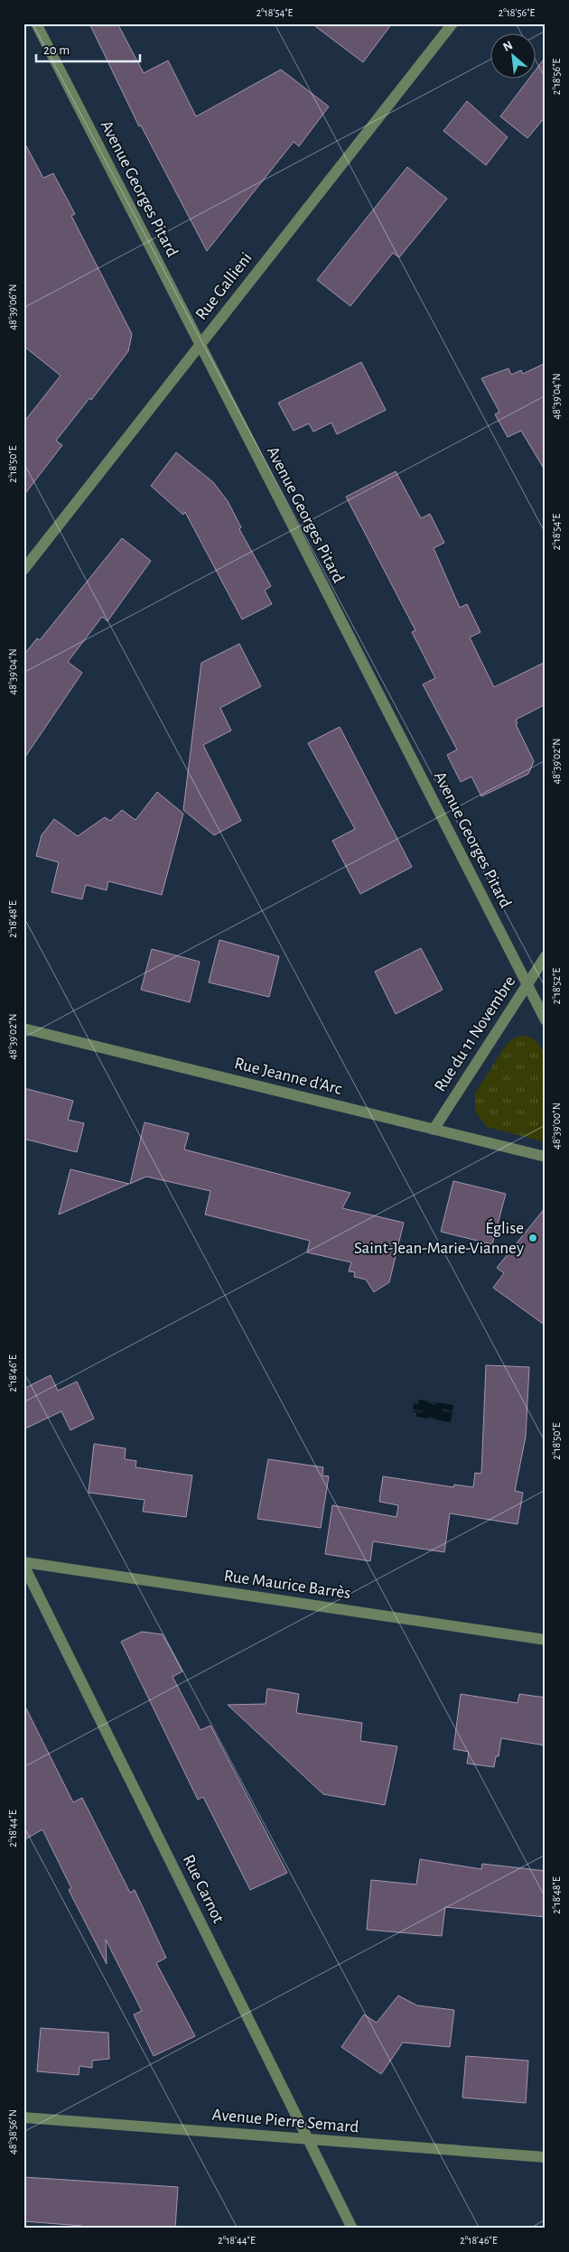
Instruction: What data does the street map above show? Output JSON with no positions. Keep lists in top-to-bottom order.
{
  "streets": {
    "street": [
      "Avenue Georges Pitard",
      "Rue Gallieni",
      "Rue du 11 Novembre",
      "Rue Jeanne d'Arc",
      "Rue Maurice Barrès",
      "Rue Carnot",
      "Avenue Pierre Semard"
    ]
  },
  "crossings": [
    ["Avenue Georges Pitard", "Rue Gallieni"],
    ["Avenue Georges Pitard", "Rue du 11 Novembre"],
    ["Rue du 11 Novembre", "Rue Jeanne d'Arc"],
    ["Rue Maurice Barrès", "Rue Carnot"],
    ["Rue Carnot", "Avenue Pierre Semard"]
  ],
  "places": ["Église Saint-Jean-Marie-Vianney"],
  "scale_bar": "20 m",
  "north": "top left",
  "coordinates": [
    "2°18'54\"E",
    "2°18'56\"E",
    "48°39'06\"N",
    "48°39'04\"N",
    "2°18'50\"E",
    "48°39'02\"N",
    "2°18'48\"E",
    "2°18'52\"E",
    "48°39'00\"N",
    "2°18'46\"E",
    "2°18'44\"E",
    "48°38'56\"N"
  ]
}
